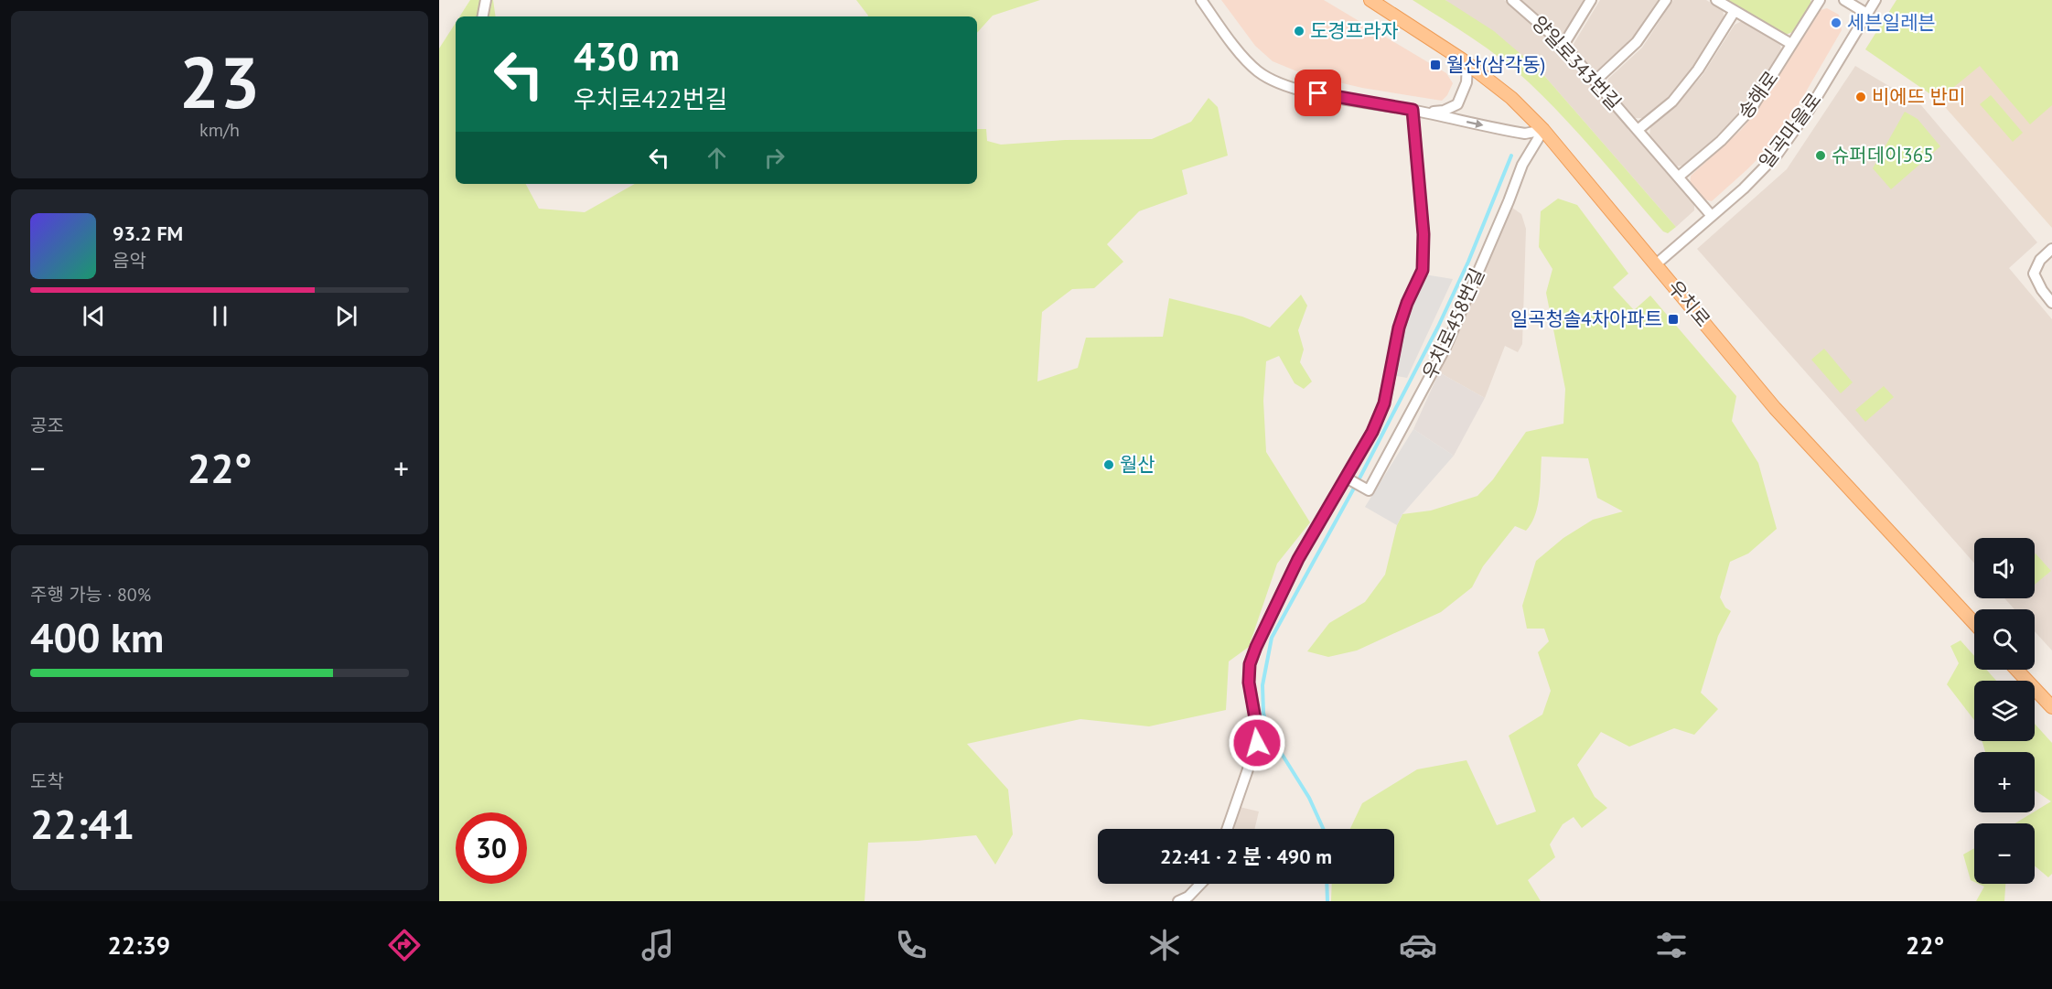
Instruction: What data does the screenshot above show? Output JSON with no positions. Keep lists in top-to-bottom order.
{
  "streets": {
    "main road": ["우치로"],
    "street": [
      "양일로343번길",
      "송해로",
      "일곡마을로",
      "우치로458번길"
    ]
  },
  "crossings": [
    ["양일로343번길", "송해로"],
    ["양일로343번길", "일곡마을로"],
    ["일곡마을로", "우치로"],
    ["우치로", "우치로458번길"]
  ],
  "places": {
    "other": [
      "세븐일레븐",
      "도경프라자",
      "비에뜨 반미",
      "슈퍼데이365",
      "월산"
    ],
    "transit": ["월산(삼각동)", "일곡청솔4차아파트"]
  },
  "page": {
    "tile": [
      ["23", "km/h"],
      "공조",
      ["주행 가능 · 80%", "400 km"],
      ["도착", "22:41"]
    ],
    "turn": ["430 m", "우치로422번길"],
    "song": ["93.2 FM", "음악"],
    "heat": ["−", "22°", "+"],
    "map_buttons": ["+", "−"],
    "limit": "30",
    "trip": "22:41 · 2 분 · 490 m",
    "tabs": ["22:39", "22°"]
  }
}
